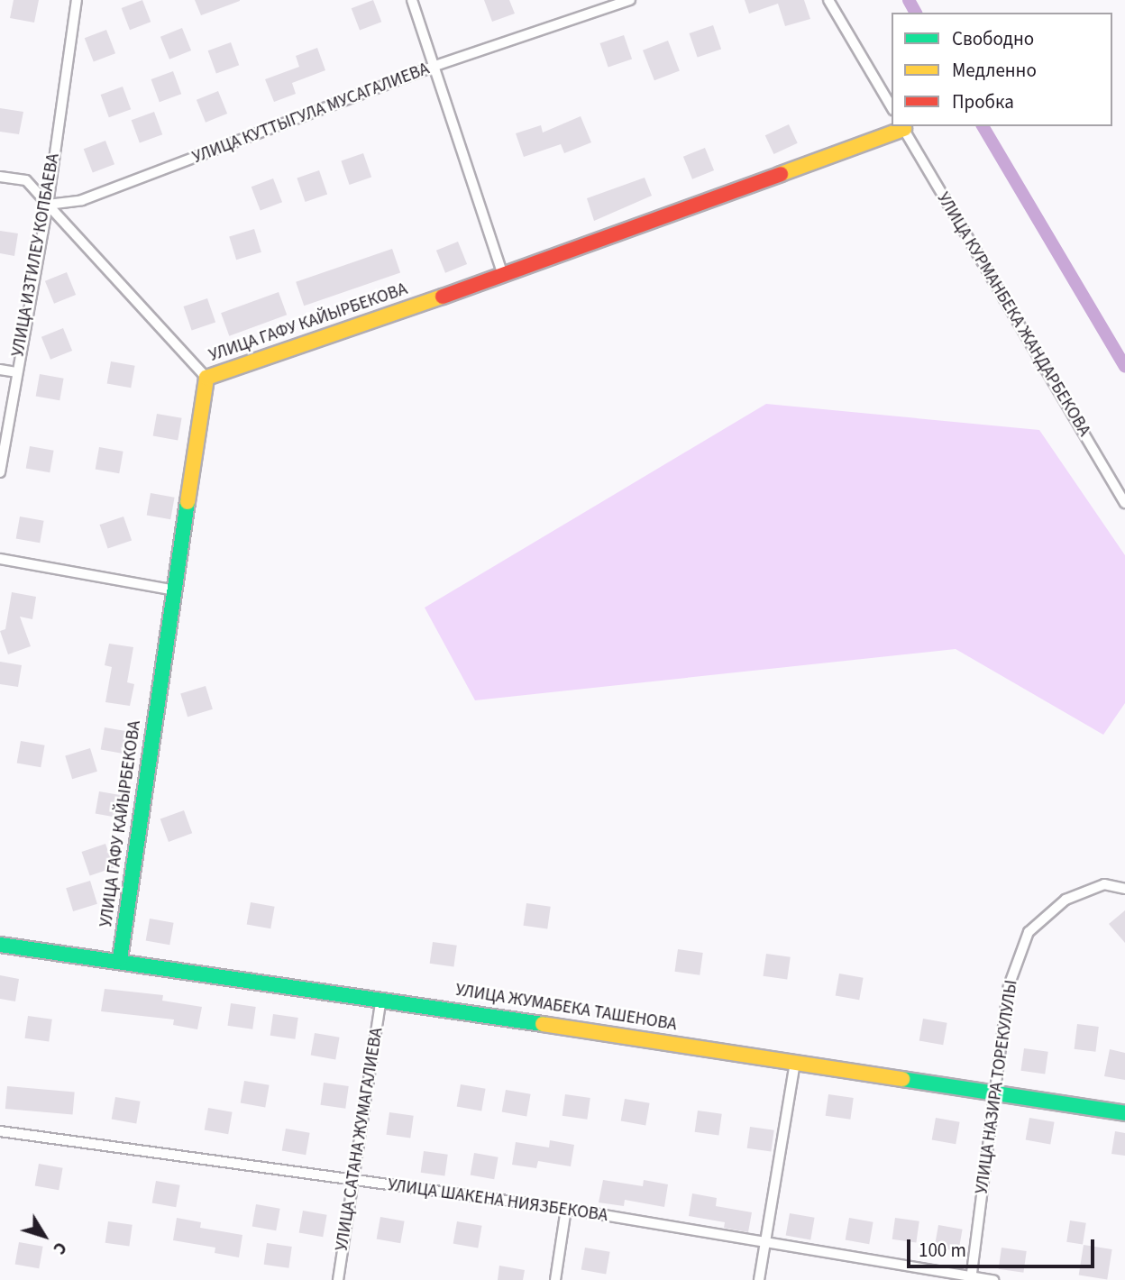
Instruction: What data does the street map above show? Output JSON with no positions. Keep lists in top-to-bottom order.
{
  "streets": {
    "street": [
      "УЛИЦА КУТТЫГУЛА МУСАГАЛИЕВА",
      "УЛИЦА ИЗТИЛЕУ КОПБАЕВА",
      "УЛИЦА КУРМАНБЕКА ЖАНДАРБЕКОВА",
      "УЛИЦА ГАФУ КАЙЫРБЕКОВА",
      "УЛИЦА ЖУМАБЕКА ТАШЕНОВА",
      "УЛИЦА НАЗИРА ТОРЕКУЛУЛЫ",
      "УЛИЦА САТАНА ЖУМАГАЛИЕВА",
      "УЛИЦА ШАКЕНА НИЯЗБЕКОВА"
    ]
  },
  "crossings": [
    ["УЛИЦА КУТТЫГУЛА МУСАГАЛИЕВА", "УЛИЦА ИЗТИЛЕУ КОПБАЕВА"],
    ["УЛИЦА КУРМАНБЕКА ЖАНДАРБЕКОВА", "УЛИЦА ГАФУ КАЙЫРБЕКОВА"],
    ["УЛИЦА ГАФУ КАЙЫРБЕКОВА", "УЛИЦА ЖУМАБЕКА ТАШЕНОВА"],
    ["УЛИЦА ЖУМАБЕКА ТАШЕНОВА", "УЛИЦА НАЗИРА ТОРЕКУЛУЛЫ"],
    ["УЛИЦА ЖУМАБЕКА ТАШЕНОВА", "УЛИЦА САТАНА ЖУМАГАЛИЕВА"],
    ["УЛИЦА НАЗИРА ТОРЕКУЛУЛЫ", "УЛИЦА ШАКЕНА НИЯЗБЕКОВА"],
    ["УЛИЦА САТАНА ЖУМАГАЛИЕВА", "УЛИЦА ШАКЕНА НИЯЗБЕКОВА"]
  ],
  "legend": ["Свободно", "Медленно", "Пробка"],
  "scale_bar": "100 m",
  "north": "bottom right"
}
